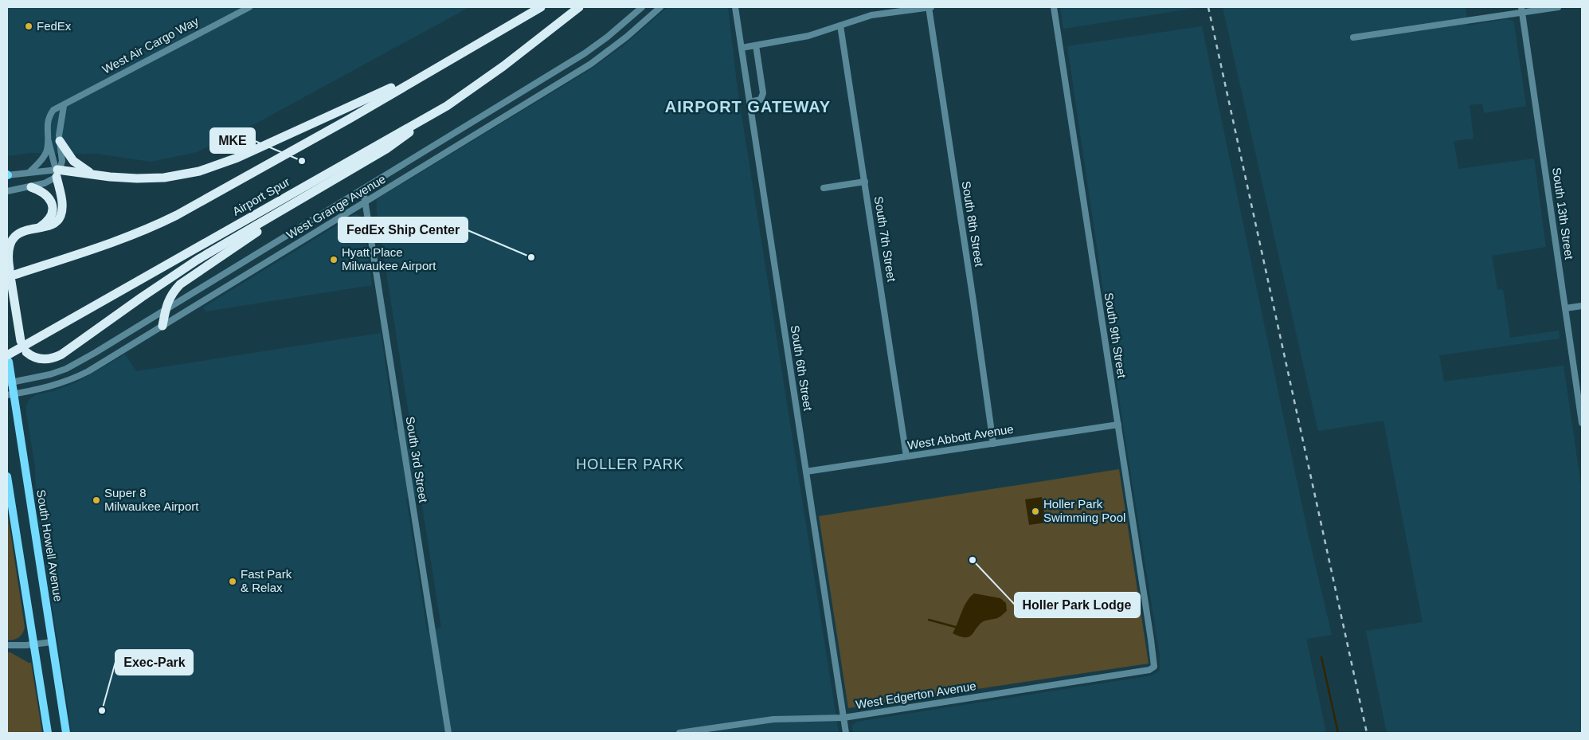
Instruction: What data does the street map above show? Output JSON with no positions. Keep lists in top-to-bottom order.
{
  "streets": {
    "highway": ["Airport Spur"],
    "main road": ["South Howell Avenue"],
    "street": [
      "West Air Cargo Way",
      "West Grange Avenue",
      "South 13th Street",
      "South 8th Street",
      "South 7th Street",
      "South 9th Street",
      "South 6th Street",
      "West Abbott Avenue",
      "South 3rd Street",
      "West Edgerton Avenue"
    ]
  },
  "crossings": [
    ["Airport Spur", "South Howell Avenue"],
    ["West Grange Avenue", "South 3rd Street"],
    ["West Grange Avenue", "South Howell Avenue"],
    ["South 8th Street", "West Abbott Avenue"],
    ["South 7th Street", "West Abbott Avenue"],
    ["South 9th Street", "West Abbott Avenue"],
    ["South 9th Street", "West Edgerton Avenue"],
    ["South 6th Street", "West Abbott Avenue"],
    ["South 6th Street", "West Edgerton Avenue"]
  ],
  "districts": ["AIRPORT GATEWAY", "HOLLER PARK"],
  "places": [
    "FedEx",
    "MKE",
    "FedEx Ship Center",
    "Hyatt Place Milwaukee Airport",
    "Super 8 Milwaukee Airport",
    "Holler Park Swimming Pool",
    "Holler Park Lodge",
    "Fast Park & Relax",
    "Exec-Park"
  ]
}
